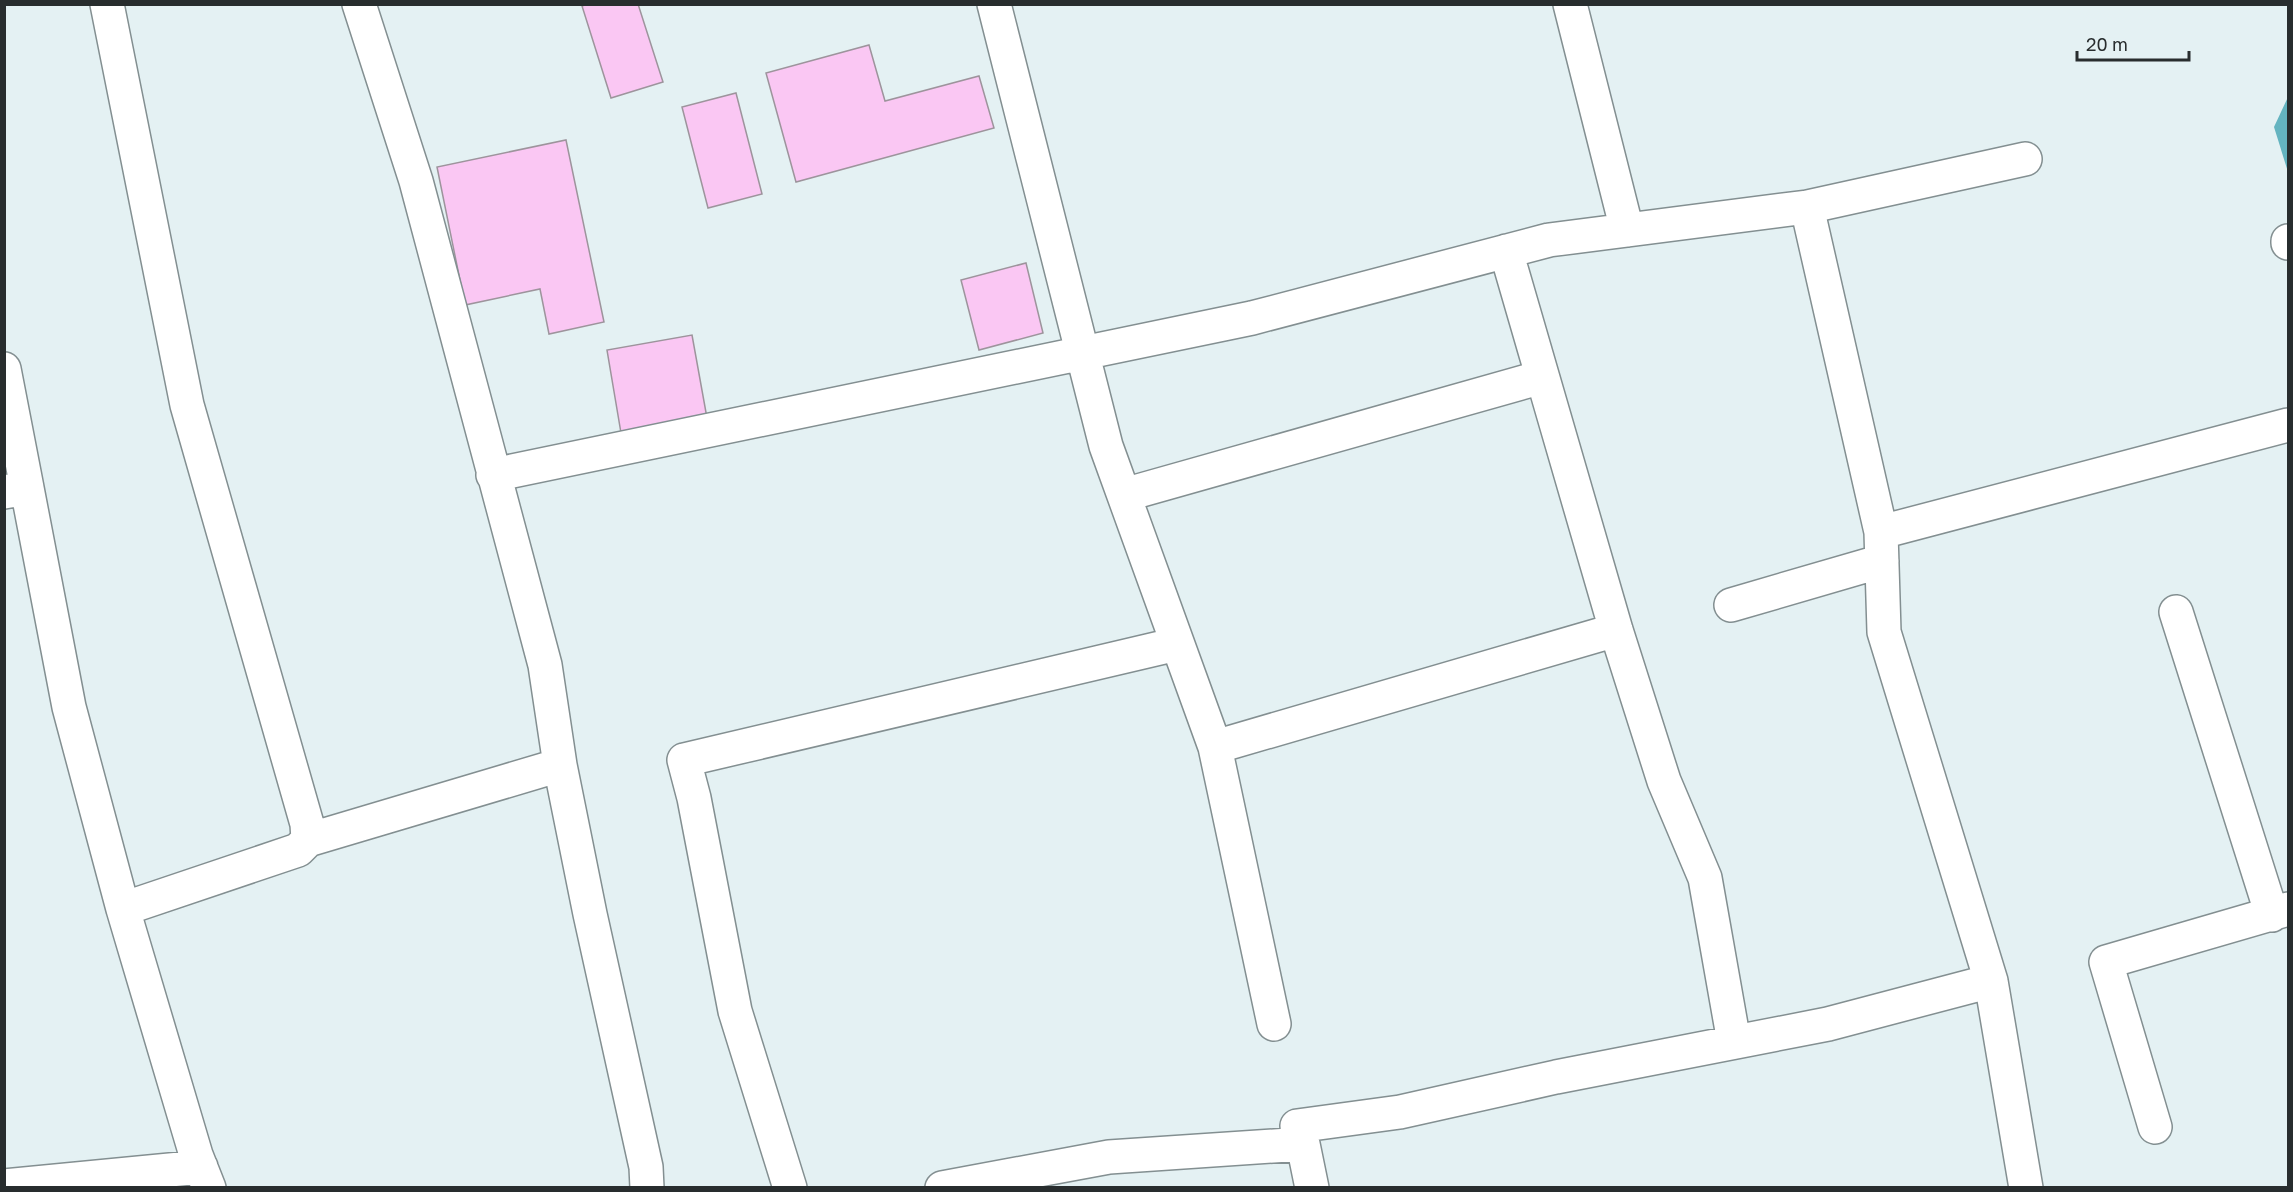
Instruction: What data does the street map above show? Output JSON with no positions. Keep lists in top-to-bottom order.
{
  "scale_bar": "20 m"
}
